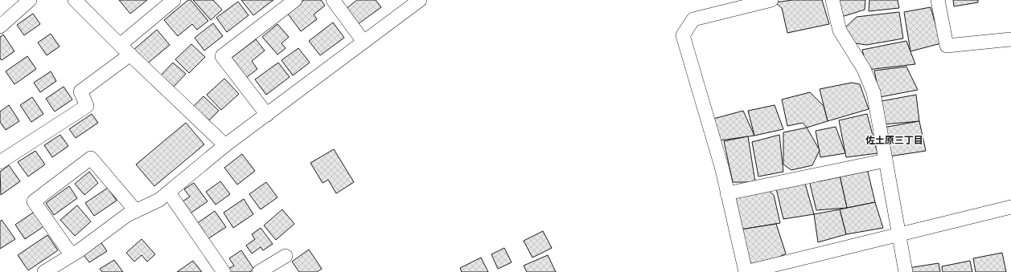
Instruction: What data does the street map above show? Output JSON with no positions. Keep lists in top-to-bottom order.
{
  "districts": ["佐土原三丁目"]
}
